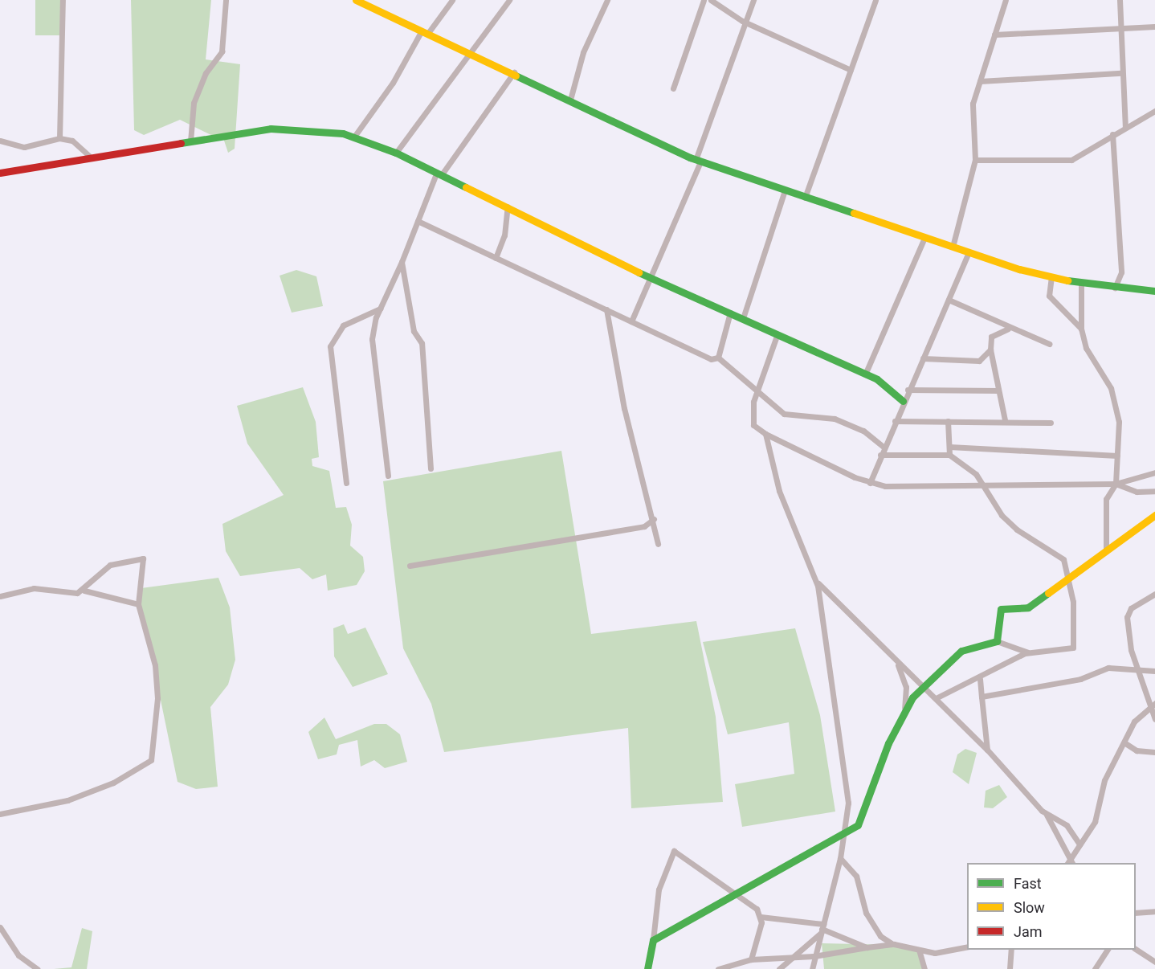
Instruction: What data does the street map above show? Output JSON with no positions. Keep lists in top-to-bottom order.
{
  "legend": ["Fast", "Slow", "Jam"]
}
